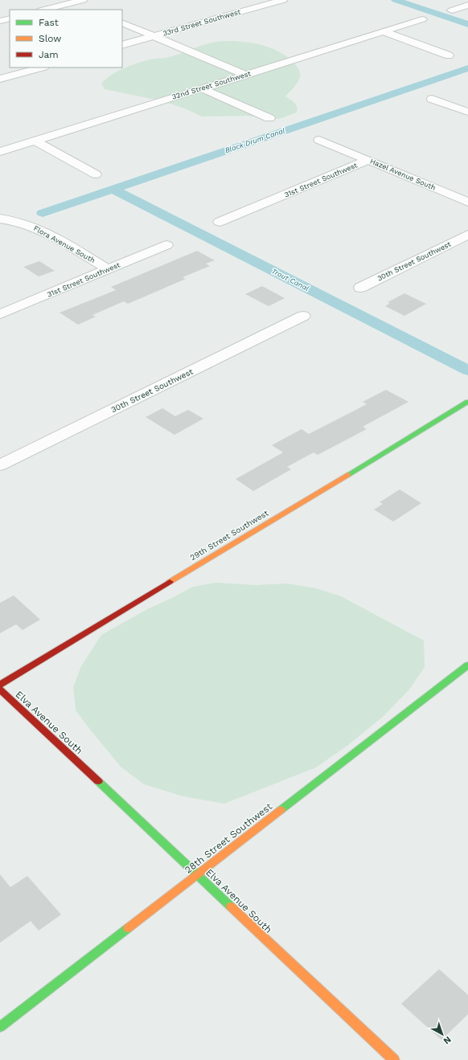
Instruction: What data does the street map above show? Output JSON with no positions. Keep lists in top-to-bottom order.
{
  "streets": {
    "street": [
      "33rd Street Southwest",
      "32nd Street Southwest",
      "Hazel Avenue South",
      "31st Street Southwest",
      "Flora Avenue South",
      "30th Street Southwest",
      "29th Street Southwest",
      "Elva Avenue South",
      "28th Street Southwest"
    ]
  },
  "crossings": [
    ["Hazel Avenue South", "31st Street Southwest"],
    ["31st Street Southwest", "Flora Avenue South"],
    ["Elva Avenue South", "28th Street Southwest"]
  ],
  "water": ["Black Drum Canal", "Trout Canal"],
  "legend": ["Fast", "Slow", "Jam"],
  "north": "bottom right"
}
